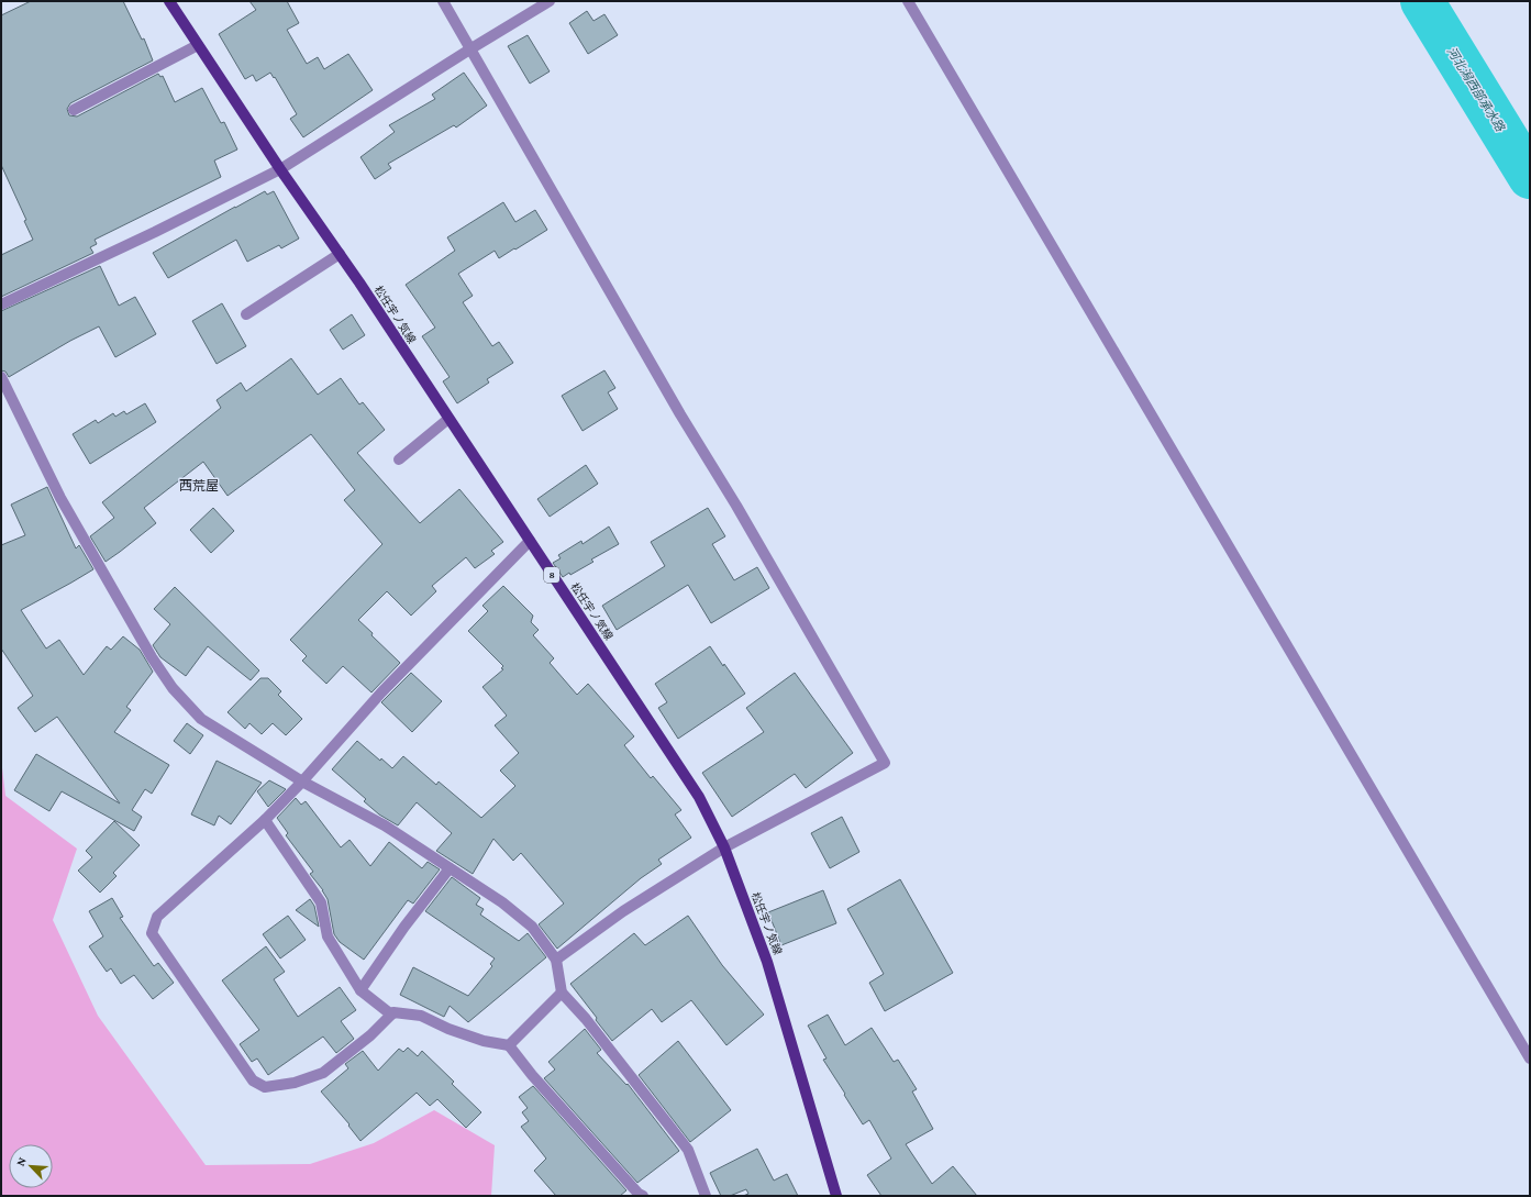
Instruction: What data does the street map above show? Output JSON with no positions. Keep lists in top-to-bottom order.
{
  "streets": {
    "main road": ["松任宇ノ気線", "8"]
  },
  "districts": ["西荒屋"],
  "water": ["河北潟西部承水路"],
  "north": "top left"
}
